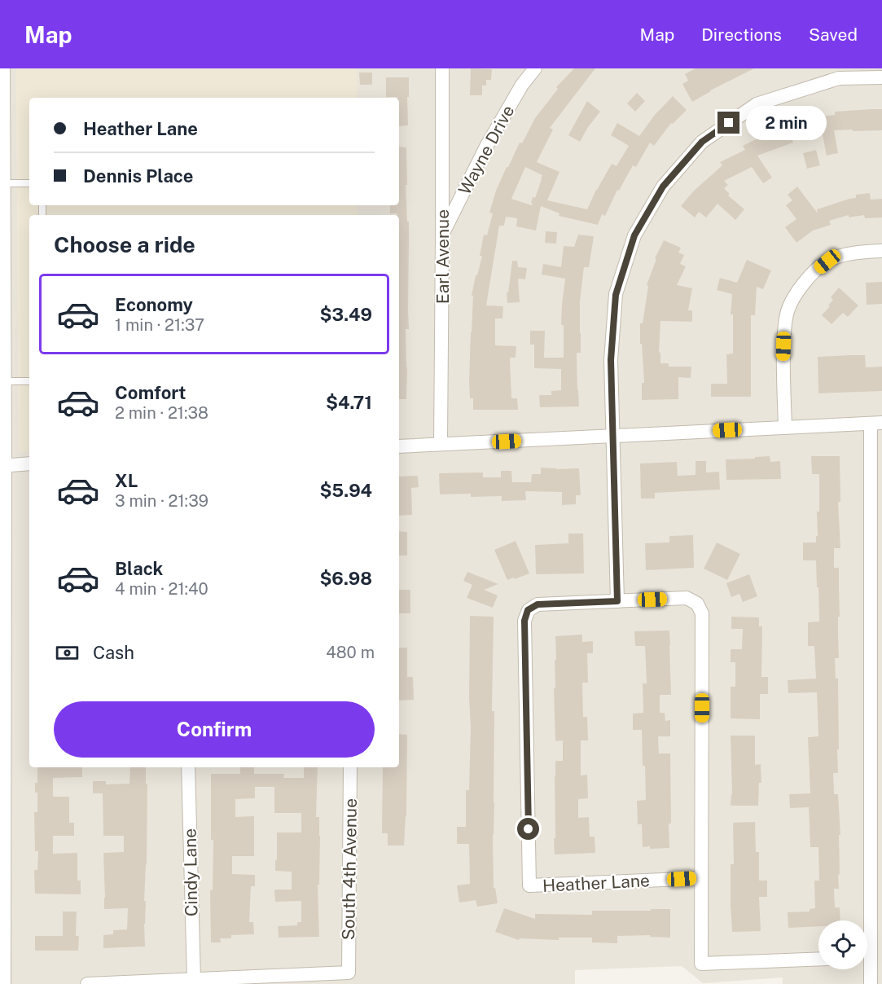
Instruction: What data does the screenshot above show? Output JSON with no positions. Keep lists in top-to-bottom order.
{
  "streets": {
    "street": [
      "Wayne Drive",
      "Earl Avenue",
      "South 4th Avenue",
      "Cindy Lane",
      "Heather Lane"
    ]
  },
  "crossings": [
    ["Wayne Drive", "Earl Avenue"],
    ["South 4th Avenue", "Cindy Lane"]
  ],
  "page": {
    "header": "Map",
    "nav": ["Map", "Directions", "Saved"],
    "banner": ["Heather Lane", "Dennis Place"],
    "bubble": "2 min",
    "heading": "Choose a ride",
    "list": [
      {
        "name": "Economy",
        "note": "1 min · 21:37",
        "value": "$3.49"
      },
      {
        "name": "Comfort",
        "note": "2 min · 21:38",
        "value": "$4.71"
      },
      {
        "name": "XL",
        "note": "3 min · 21:39",
        "value": "$5.94"
      },
      {
        "name": "Black",
        "note": "4 min · 21:40",
        "value": "$6.98"
      }
    ],
    "pay": ["Cash", "480 m"],
    "buttons": "Confirm"
  }
}
